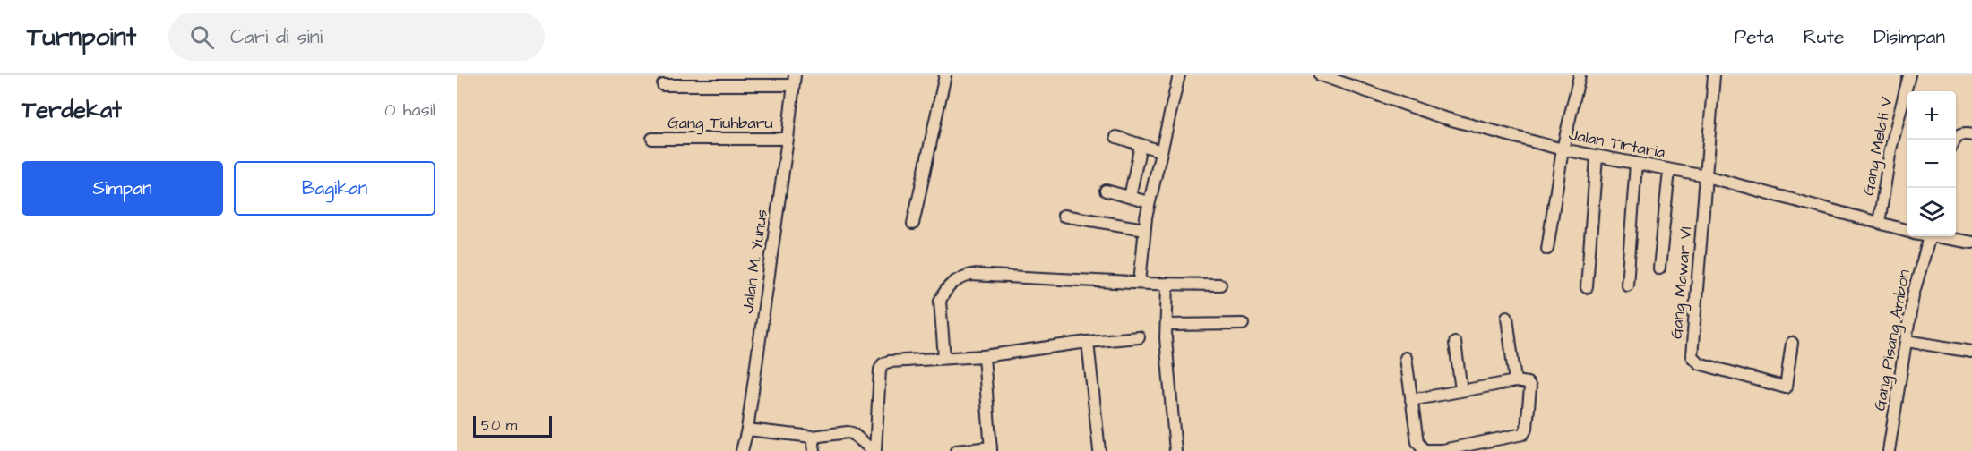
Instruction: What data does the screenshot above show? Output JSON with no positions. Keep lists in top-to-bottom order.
{
  "streets": {
    "street": [
      "Gang Tiuhbaru",
      "Jalan Tirtaria",
      "Gang Melati V",
      "Jalan M. Yunus",
      "Gang Mawar VI",
      "Gang Pisang Ambon"
    ]
  },
  "crossings": [
    ["Gang Tiuhbaru", "Jalan M. Yunus"],
    ["Jalan Tirtaria", "Gang Melati V"],
    ["Jalan Tirtaria", "Gang Mawar VI"]
  ],
  "scale_bar": "50 m",
  "page": {
    "header": "Turnpoint",
    "search": "Cari di sini",
    "nav": ["Peta", "Rute", "Disimpan"],
    "heading": ["Terdekat", "0 hasil"],
    "map_buttons": ["+", "−"],
    "buttons": ["Simpan", "Bagikan"],
    "scale": "50 m"
  }
}
